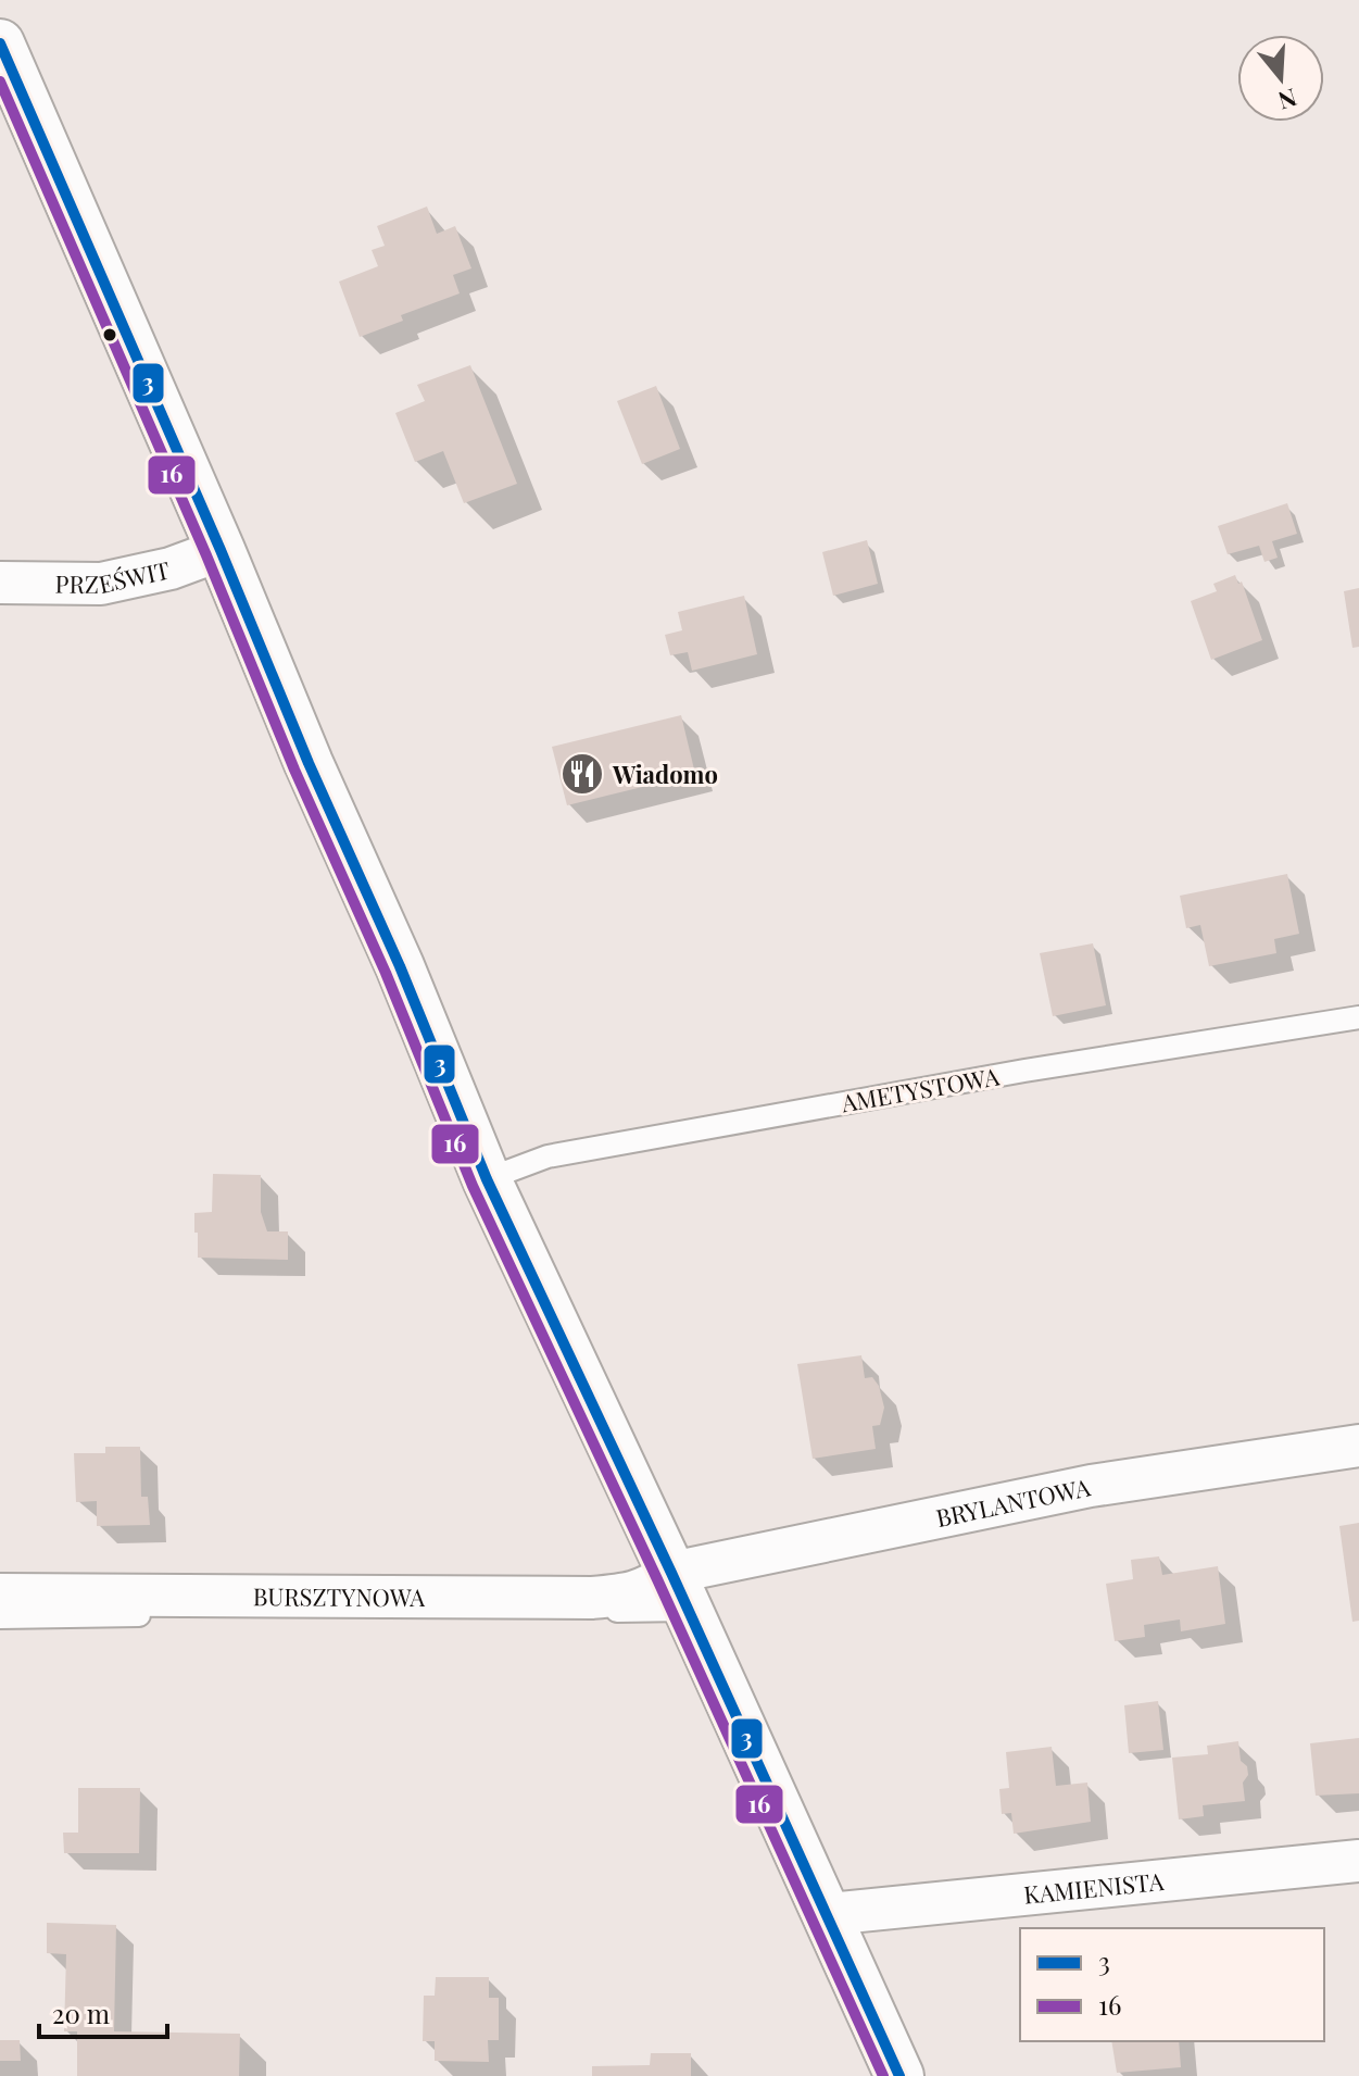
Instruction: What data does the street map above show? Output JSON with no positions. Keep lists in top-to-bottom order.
{
  "streets": {
    "street": [
      "PRZEŚWIT",
      "BRYLANTOWA",
      "BURSZTYNOWA",
      "KAMIENISTA"
    ],
    "lane": ["AMETYSTOWA"]
  },
  "crossings": [
    ["BRYLANTOWA", "BURSZTYNOWA"]
  ],
  "places": {
    "restaurant": ["Wiadomo"]
  },
  "lines": ["transit line 3", "transit line 16"],
  "legend": ["3", "16"],
  "scale_bar": "20 m",
  "north": "bottom"
}
